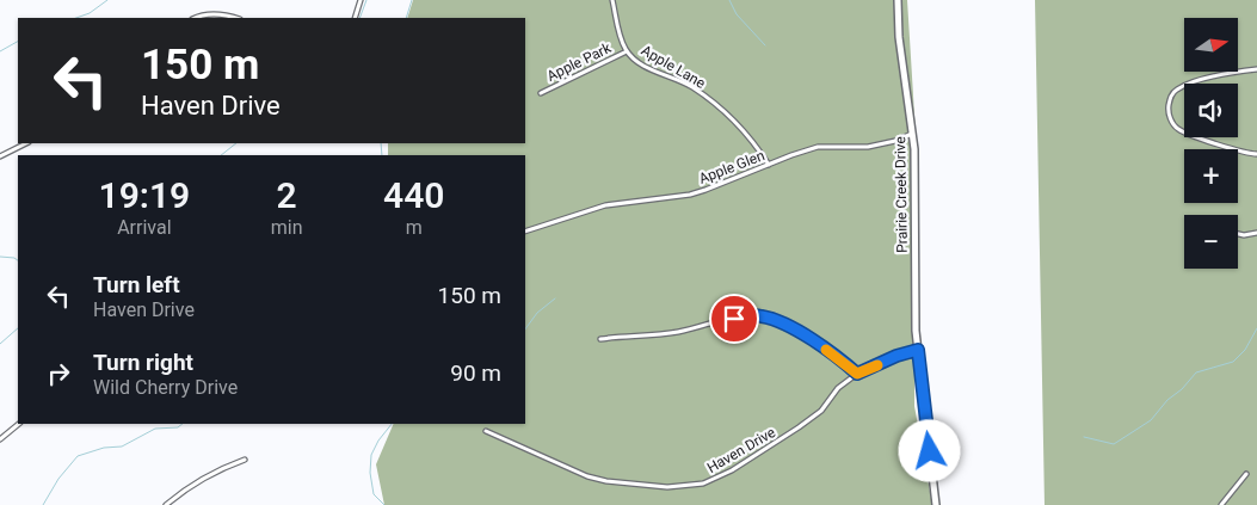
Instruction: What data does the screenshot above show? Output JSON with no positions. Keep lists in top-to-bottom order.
{
  "streets": {
    "main road": ["Prairie Creek Drive"],
    "street": [
      "Apple Park",
      "Apple Lane",
      "Apple Glen",
      "Haven Drive"
    ]
  },
  "crossings": [
    ["Apple Park", "Apple Lane"],
    ["Apple Lane", "Apple Glen"],
    ["Apple Glen", "Prairie Creek Drive"],
    ["Prairie Creek Drive", "Haven Drive"]
  ],
  "north": "right",
  "page": {
    "map_buttons": ["+", "−"],
    "turn": ["150 m", "Haven Drive"],
    "eta": [
      "19:19",
      "Arrival",
      "2",
      "min",
      "440",
      "m"
    ],
    "list": [
      {
        "name": "Turn left",
        "note": "Haven Drive",
        "value": "150 m"
      },
      {
        "name": "Turn right",
        "note": "Wild Cherry Drive",
        "value": "90 m"
      }
    ]
  }
}
